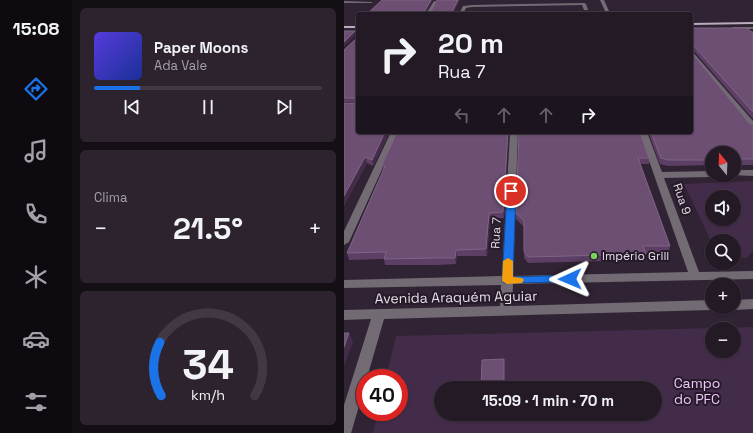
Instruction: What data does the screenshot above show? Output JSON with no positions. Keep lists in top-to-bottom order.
{
  "streets": {
    "street": ["Rua 9", "Rua 7", "Avenida Araquém Aguiar"]
  },
  "crossings": [
    ["Rua 9", "Avenida Araquém Aguiar"],
    ["Rua 7", "Avenida Araquém Aguiar"]
  ],
  "parks": ["Campo do PFC"],
  "places": ["Império Grill"],
  "north": "top",
  "page": {
    "tabs": "15:08",
    "turn": ["20 m", "Rua 7"],
    "song": ["Paper Moons", "Ada Vale"],
    "map_buttons": ["+", "−"],
    "tile": "Clima",
    "heat": ["−", "21.5°", "+"],
    "limit": "40",
    "trip": "15:09 · 1 min · 70 m",
    "gauge": ["34", "km/h"]
  }
}
